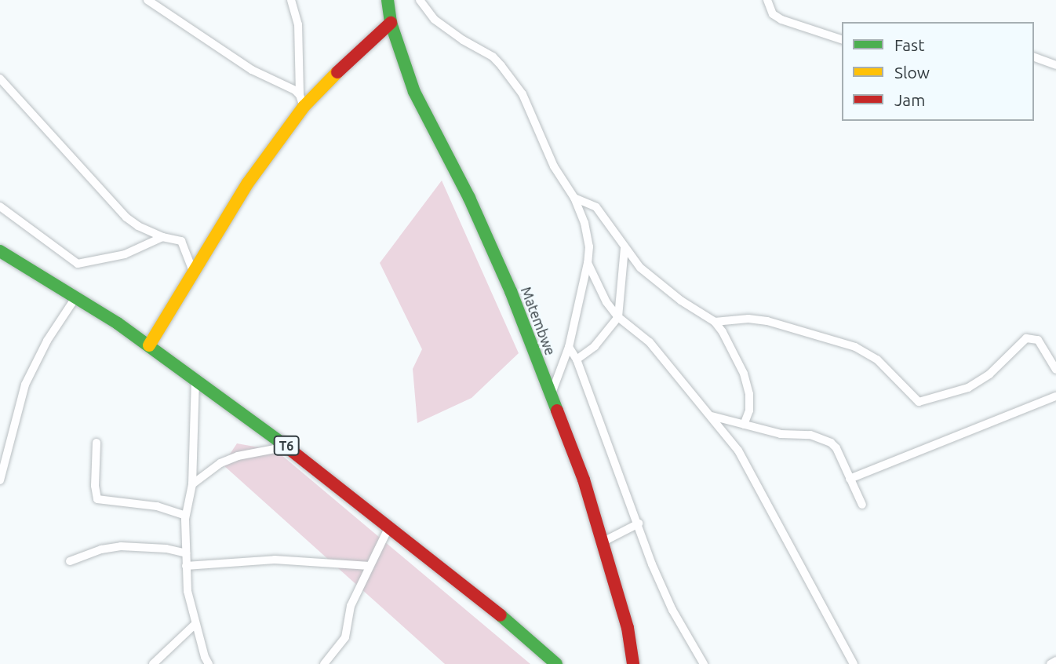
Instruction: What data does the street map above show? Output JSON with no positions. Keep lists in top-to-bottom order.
{
  "streets": {
    "main road": ["Matembwe", "T6"]
  },
  "legend": ["Fast", "Slow", "Jam"]
}
